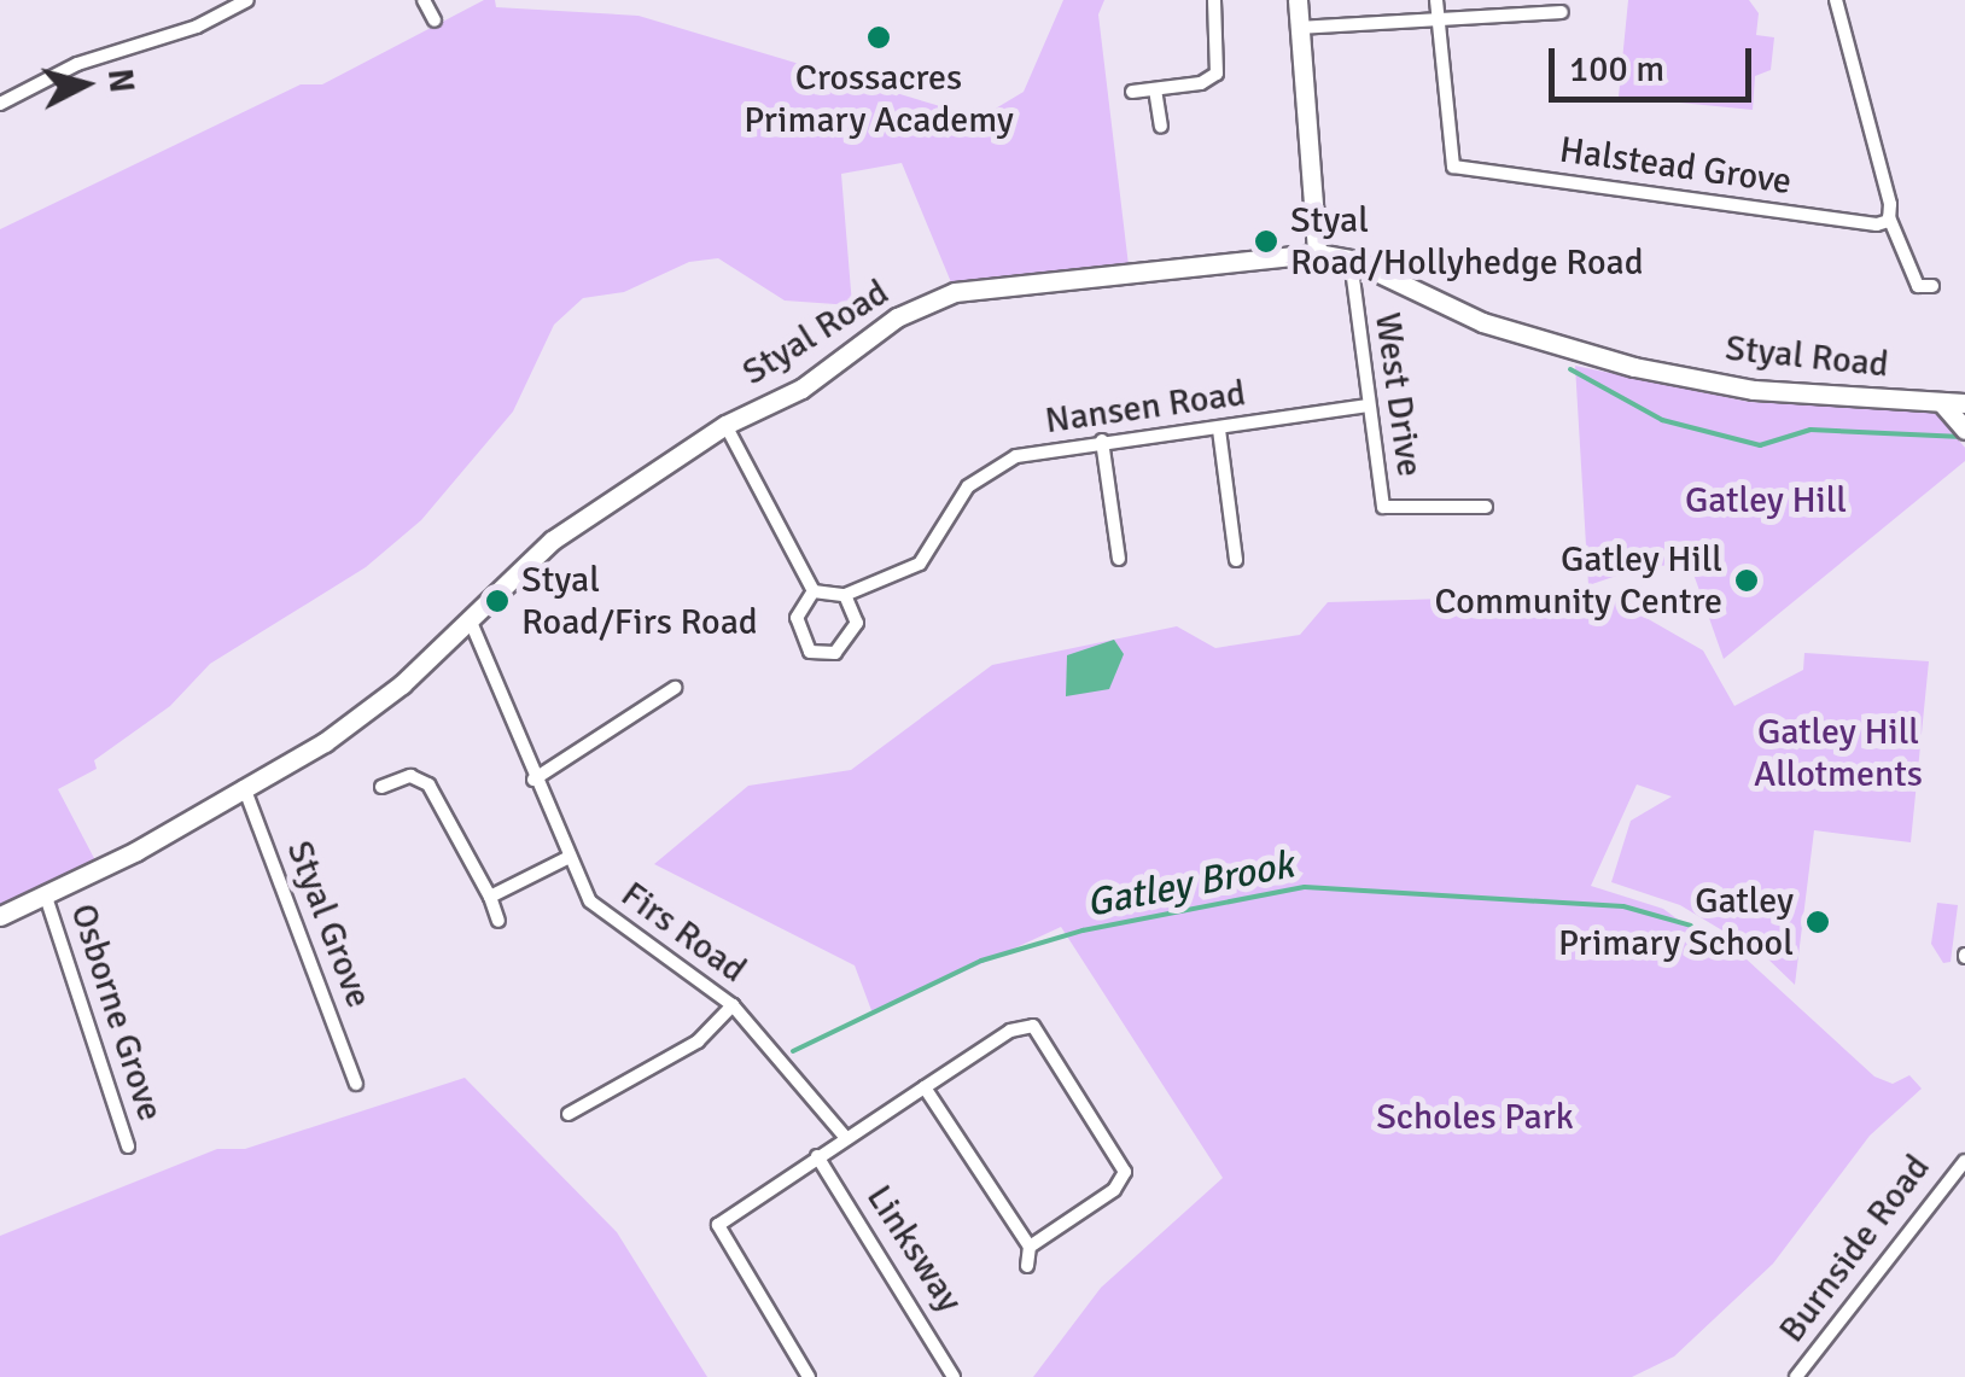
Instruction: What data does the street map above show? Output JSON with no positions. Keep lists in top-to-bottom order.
{
  "streets": {
    "main road": ["Styal Road"],
    "street": [
      "Halstead Grove",
      "West Drive",
      "Nansen Road",
      "Styal Grove",
      "Firs Road",
      "Osborne Grove",
      "Linksway",
      "Burnside Road"
    ]
  },
  "crossings": [
    ["Styal Road", "West Drive"],
    ["Styal Road", "Styal Grove"],
    ["Styal Road", "Firs Road"],
    ["Styal Road", "Osborne Grove"],
    ["West Drive", "Nansen Road"]
  ],
  "water": ["Gatley Brook"],
  "parks": ["Gatley Hill", "Gatley Hill Allotments", "Scholes Park"],
  "places": [
    "Crossacres Primary Academy",
    "Styal Road/Hollyhedge Road",
    "Gatley Hill Community Centre",
    "Styal Road/Firs Road",
    "Gatley Primary School"
  ],
  "scale_bar": "100 m",
  "north": "right"
}
